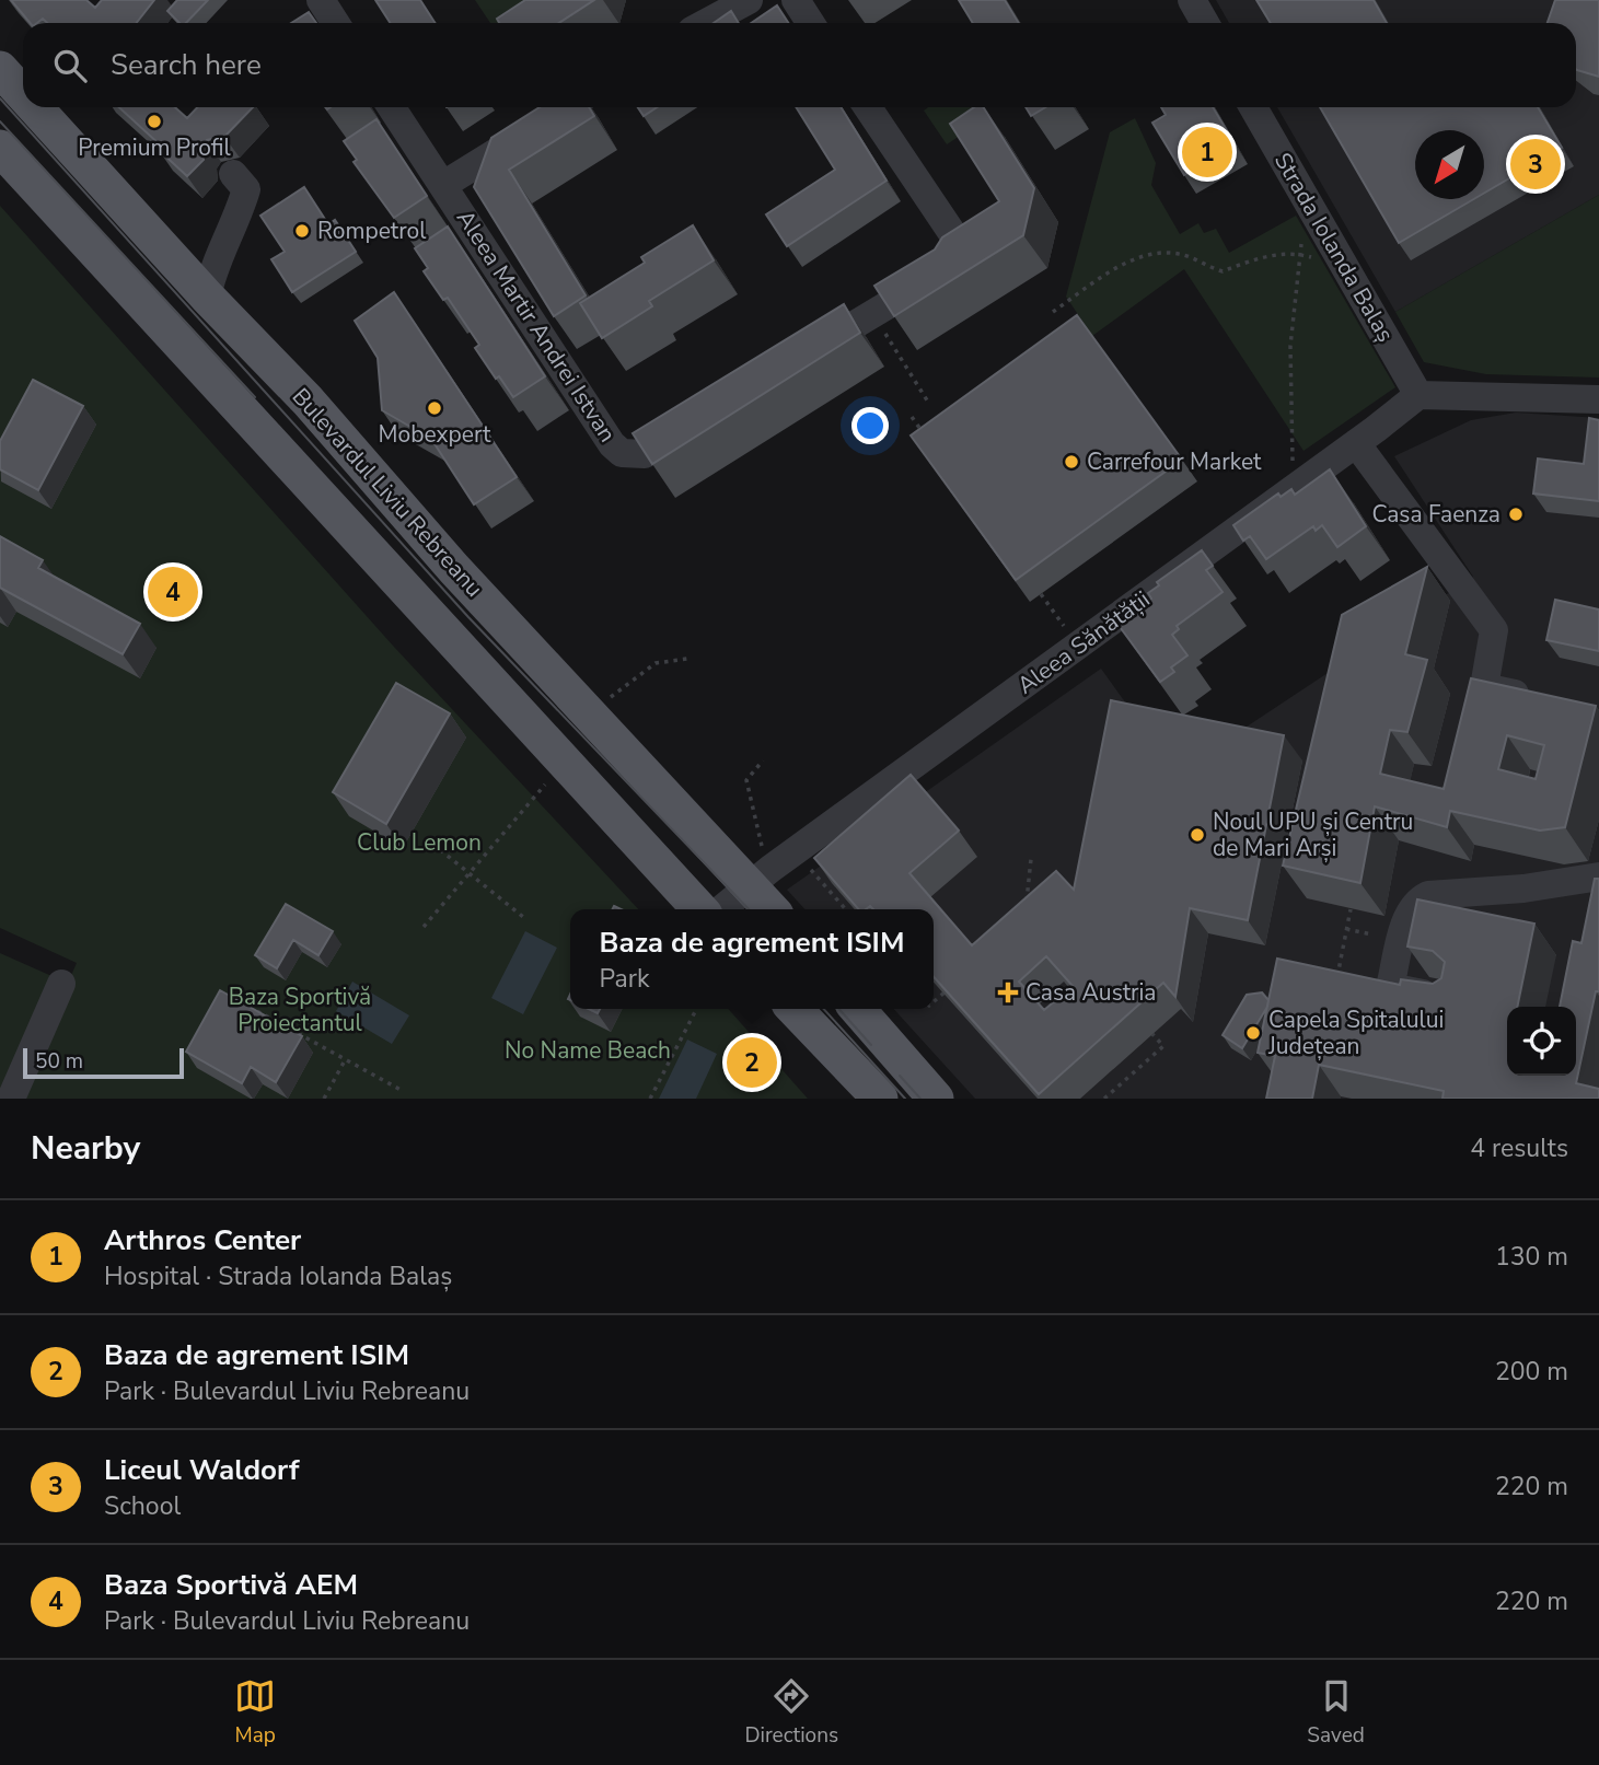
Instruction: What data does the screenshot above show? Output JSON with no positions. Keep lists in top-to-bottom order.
{
  "streets": {
    "main road": ["Bulevardul Liviu Rebreanu"],
    "street": ["Strada Iolanda Balaș", "Aleea Martir Andrei Istvan", "Aleea Sănătății"]
  },
  "crossings": [
    ["Strada Iolanda Balaș", "Aleea Sănătății"],
    ["Bulevardul Liviu Rebreanu", "Aleea Sănătății"]
  ],
  "parks": ["Club Lemon", "Baza Sportivă Proiectantul", "No Name Beach"],
  "places": {
    "other": [
      "Premium Profil",
      "Rompetrol",
      "Mobexpert",
      "Carrefour Market",
      "Casa Faenza",
      "Noul UPU și Centru de Mari Arși",
      "Capela Spitalului Județean"
    ],
    "health": ["Casa Austria"]
  },
  "scale_bar": "50 m",
  "north": "bottom left",
  "page": {
    "search": "Search here",
    "pins": [
      "1",
      "3",
      "4",
      "2"
    ],
    "popup": ["Baza de agrement ISIM", "Park"],
    "scale": "50 m",
    "heading": ["Nearby", "4 results"],
    "list": [
      {
        "mark": "1",
        "name": "Arthros Center",
        "note": "Hospital · Strada Iolanda Balaș",
        "value": "130 m"
      },
      {
        "mark": "2",
        "name": "Baza de agrement ISIM",
        "note": "Park · Bulevardul Liviu Rebreanu",
        "value": "200 m"
      },
      {
        "mark": "3",
        "name": "Liceul Waldorf",
        "note": "School",
        "value": "220 m"
      },
      {
        "mark": "4",
        "name": "Baza Sportivă AEM",
        "note": "Park · Bulevardul Liviu Rebreanu",
        "value": "220 m"
      }
    ],
    "nav": ["Map", "Directions", "Saved"]
  }
}
